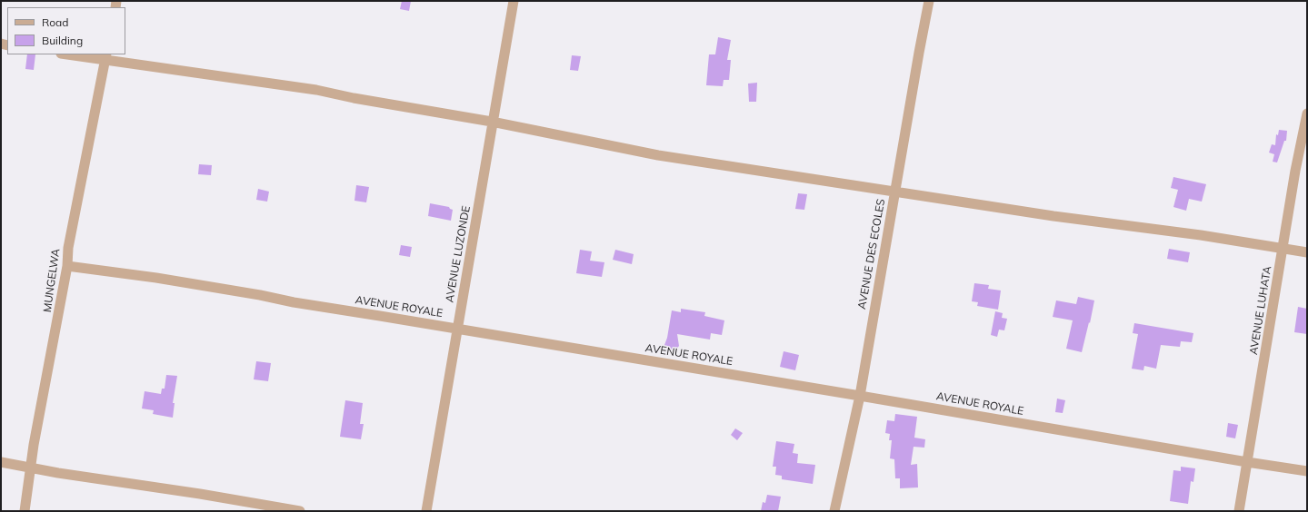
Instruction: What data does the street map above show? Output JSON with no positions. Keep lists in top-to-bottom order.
{
  "streets": {
    "street": [
      "AVENUE LUZONDE",
      "AVENUE DES ECOLES",
      "MUNGELWA",
      "AVENUE ROYALE",
      "AVENUE LUHATA"
    ]
  },
  "crossings": [
    ["AVENUE LUZONDE", "AVENUE ROYALE"],
    ["AVENUE DES ECOLES", "AVENUE ROYALE"],
    ["MUNGELWA", "AVENUE ROYALE"],
    ["AVENUE ROYALE", "AVENUE LUHATA"]
  ],
  "legend": ["Road", "Building"]
}
